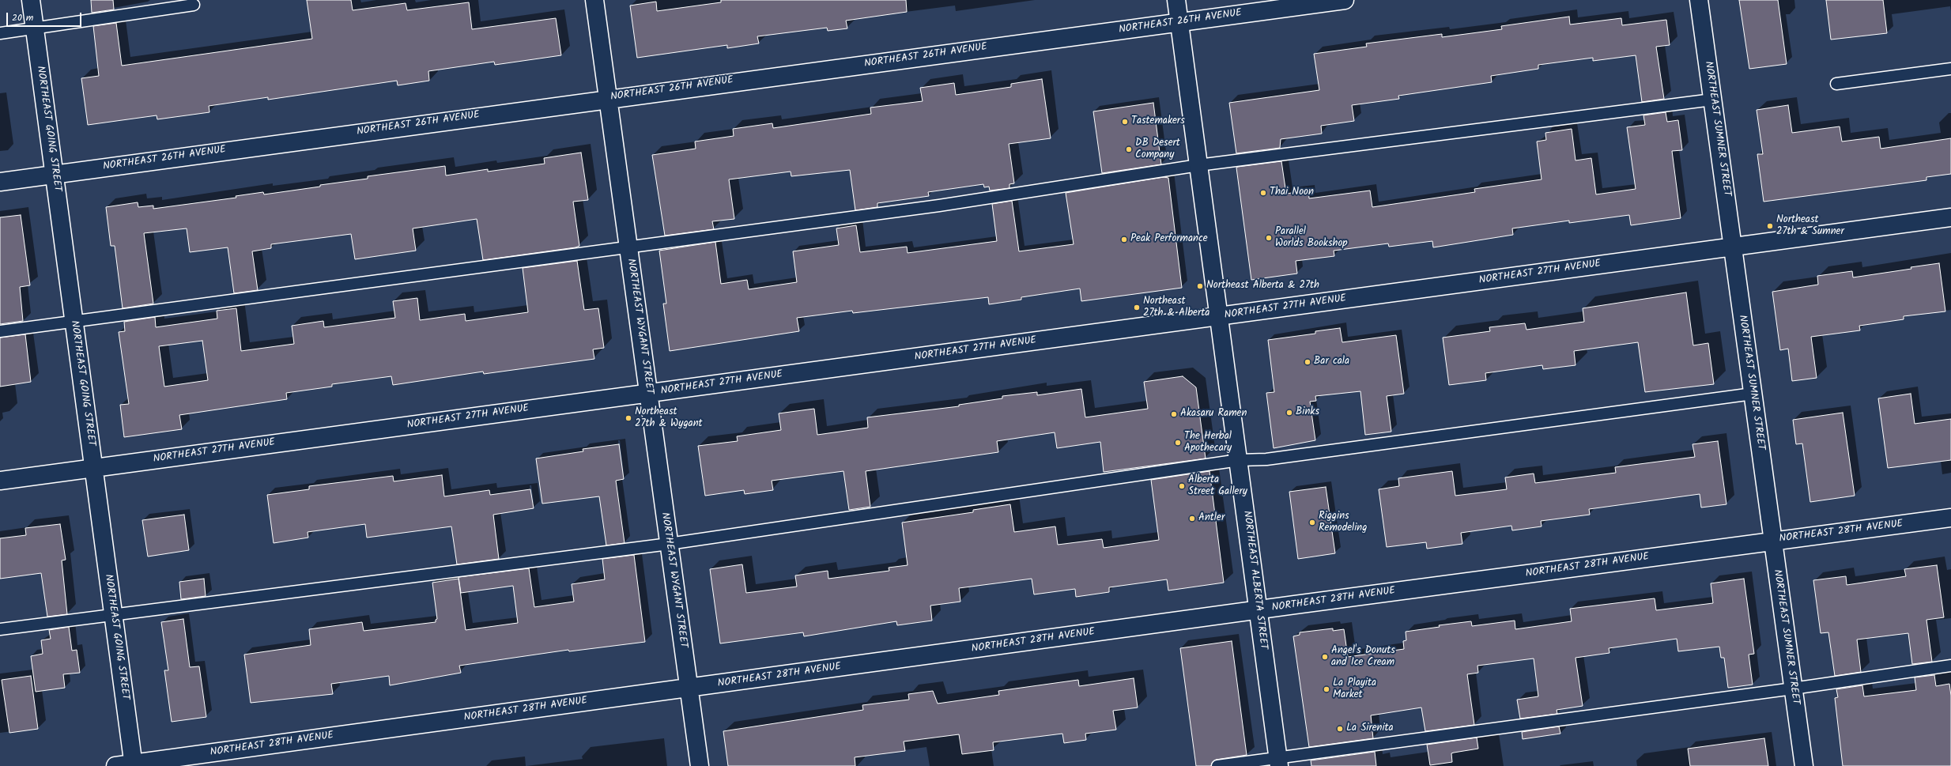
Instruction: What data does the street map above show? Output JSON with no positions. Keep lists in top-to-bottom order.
{
  "streets": {
    "street": [
      "NORTHEAST 26TH AVENUE",
      "NORTHEAST GOING STREET",
      "NORTHEAST SUMNER STREET",
      "NORTHEAST 27TH AVENUE",
      "NORTHEAST WYGANT STREET",
      "NORTHEAST 28TH AVENUE",
      "NORTHEAST ALBERTA STREET"
    ]
  },
  "crossings": [
    ["NORTHEAST 26TH AVENUE", "NORTHEAST GOING STREET"],
    ["NORTHEAST 26TH AVENUE", "NORTHEAST WYGANT STREET"],
    ["NORTHEAST 26TH AVENUE", "NORTHEAST ALBERTA STREET"],
    ["NORTHEAST GOING STREET", "NORTHEAST 27TH AVENUE"],
    ["NORTHEAST GOING STREET", "NORTHEAST 28TH AVENUE"],
    ["NORTHEAST SUMNER STREET", "NORTHEAST 27TH AVENUE"],
    ["NORTHEAST SUMNER STREET", "NORTHEAST 28TH AVENUE"],
    ["NORTHEAST 27TH AVENUE", "NORTHEAST WYGANT STREET"],
    ["NORTHEAST 27TH AVENUE", "NORTHEAST ALBERTA STREET"],
    ["NORTHEAST WYGANT STREET", "NORTHEAST 28TH AVENUE"],
    ["NORTHEAST 28TH AVENUE", "NORTHEAST ALBERTA STREET"]
  ],
  "places": [
    "Tastemakers",
    "DB Desert Company",
    "Thai Noon",
    "Northeast 27th & Sumner",
    "Parallel Worlds Bookshop",
    "Peak Performance",
    "Northeast Alberta & 27th",
    "Northeast 27th & Alberta",
    "Bar cala",
    "Binks",
    "Akasaru Ramen",
    "Northeast 27th & Wygant",
    "The Herbal Apothecary",
    "Alberta Street Gallery",
    "Antler",
    "Riggins Remodeling",
    "Angel's Donuts and Ice Cream",
    "La Playita Market",
    "La Sirenita"
  ],
  "scale_bar": "20 m"
}
